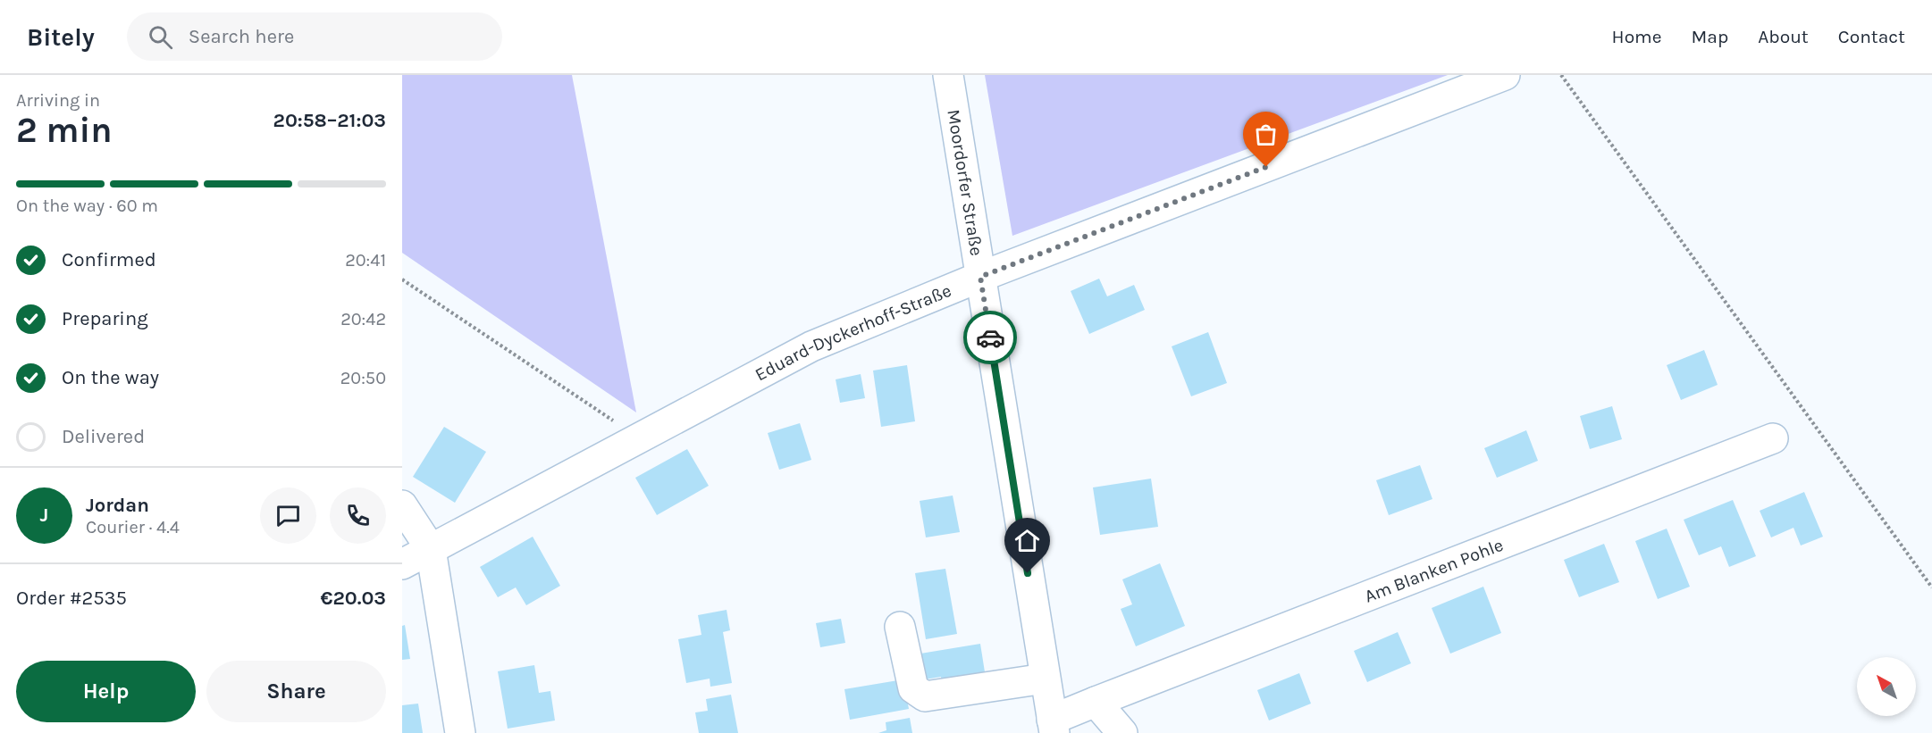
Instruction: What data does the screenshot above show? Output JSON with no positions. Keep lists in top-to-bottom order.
{
  "streets": {
    "street": ["Moordorfer Straße", "Eduard-Dyckerhoff-Straße", "Am Blanken Pohle"]
  },
  "crossings": [
    ["Moordorfer Straße", "Eduard-Dyckerhoff-Straße"],
    ["Moordorfer Straße", "Am Blanken Pohle"]
  ],
  "north": "top left",
  "page": {
    "header": "Bitely",
    "search": "Search here",
    "nav": [
      "Home",
      "Map",
      "About",
      "Contact"
    ],
    "heading": ["2 min", "Arriving in", "20:58–21:03"],
    "panel": [
      "Jordan",
      "Courier · 4.4",
      "Order #2535",
      "€20.03"
    ],
    "bar": "On the way · 60 m",
    "list": [
      ["Confirmed", "20:41"],
      ["Preparing", "20:42"],
      ["On the way", "20:50"],
      "Delivered"
    ],
    "round": "J",
    "buttons": ["Help", "Share"]
  }
}
